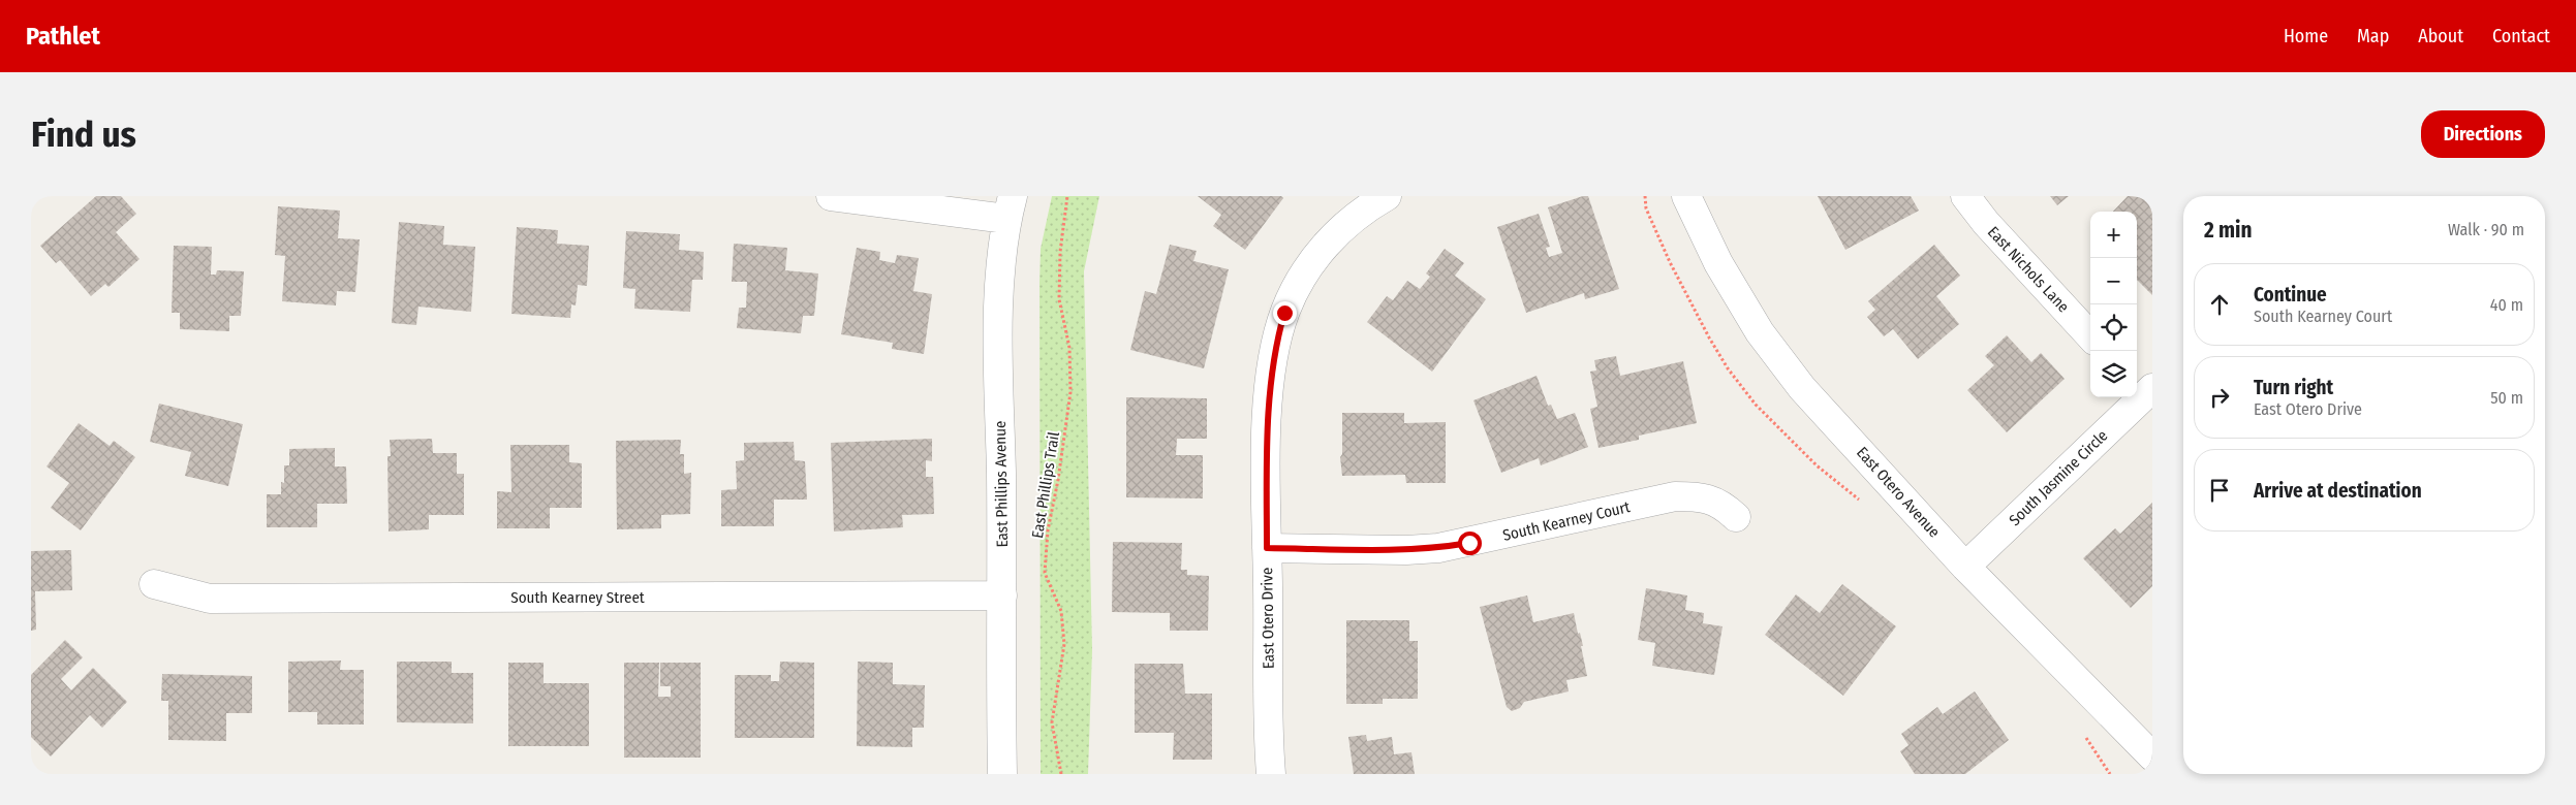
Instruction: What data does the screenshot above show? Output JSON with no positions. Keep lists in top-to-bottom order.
{
  "streets": {
    "street": [
      "East Nichols Lane",
      "South Jasmine Circle",
      "East Phillips Avenue",
      "East Otero Avenue",
      "South Kearney Court",
      "South Kearney Street",
      "East Otero Drive"
    ],
    "path": ["East Phillips Trail"]
  },
  "crossings": [
    ["South Jasmine Circle", "East Otero Avenue"],
    ["East Phillips Avenue", "South Kearney Street"],
    ["South Kearney Court", "East Otero Drive"]
  ],
  "page": {
    "header": "Pathlet",
    "nav": [
      "Home",
      "Map",
      "About",
      "Contact"
    ],
    "buttons": "Directions",
    "title": "Find us",
    "heading": ["2 min", "Walk · 90 m"],
    "map_buttons": ["+", "−"],
    "list": [
      ["Continue", "South Kearney Court", "40 m"],
      ["Turn right", "East Otero Drive", "50 m"],
      "Arrive at destination"
    ]
  }
}
